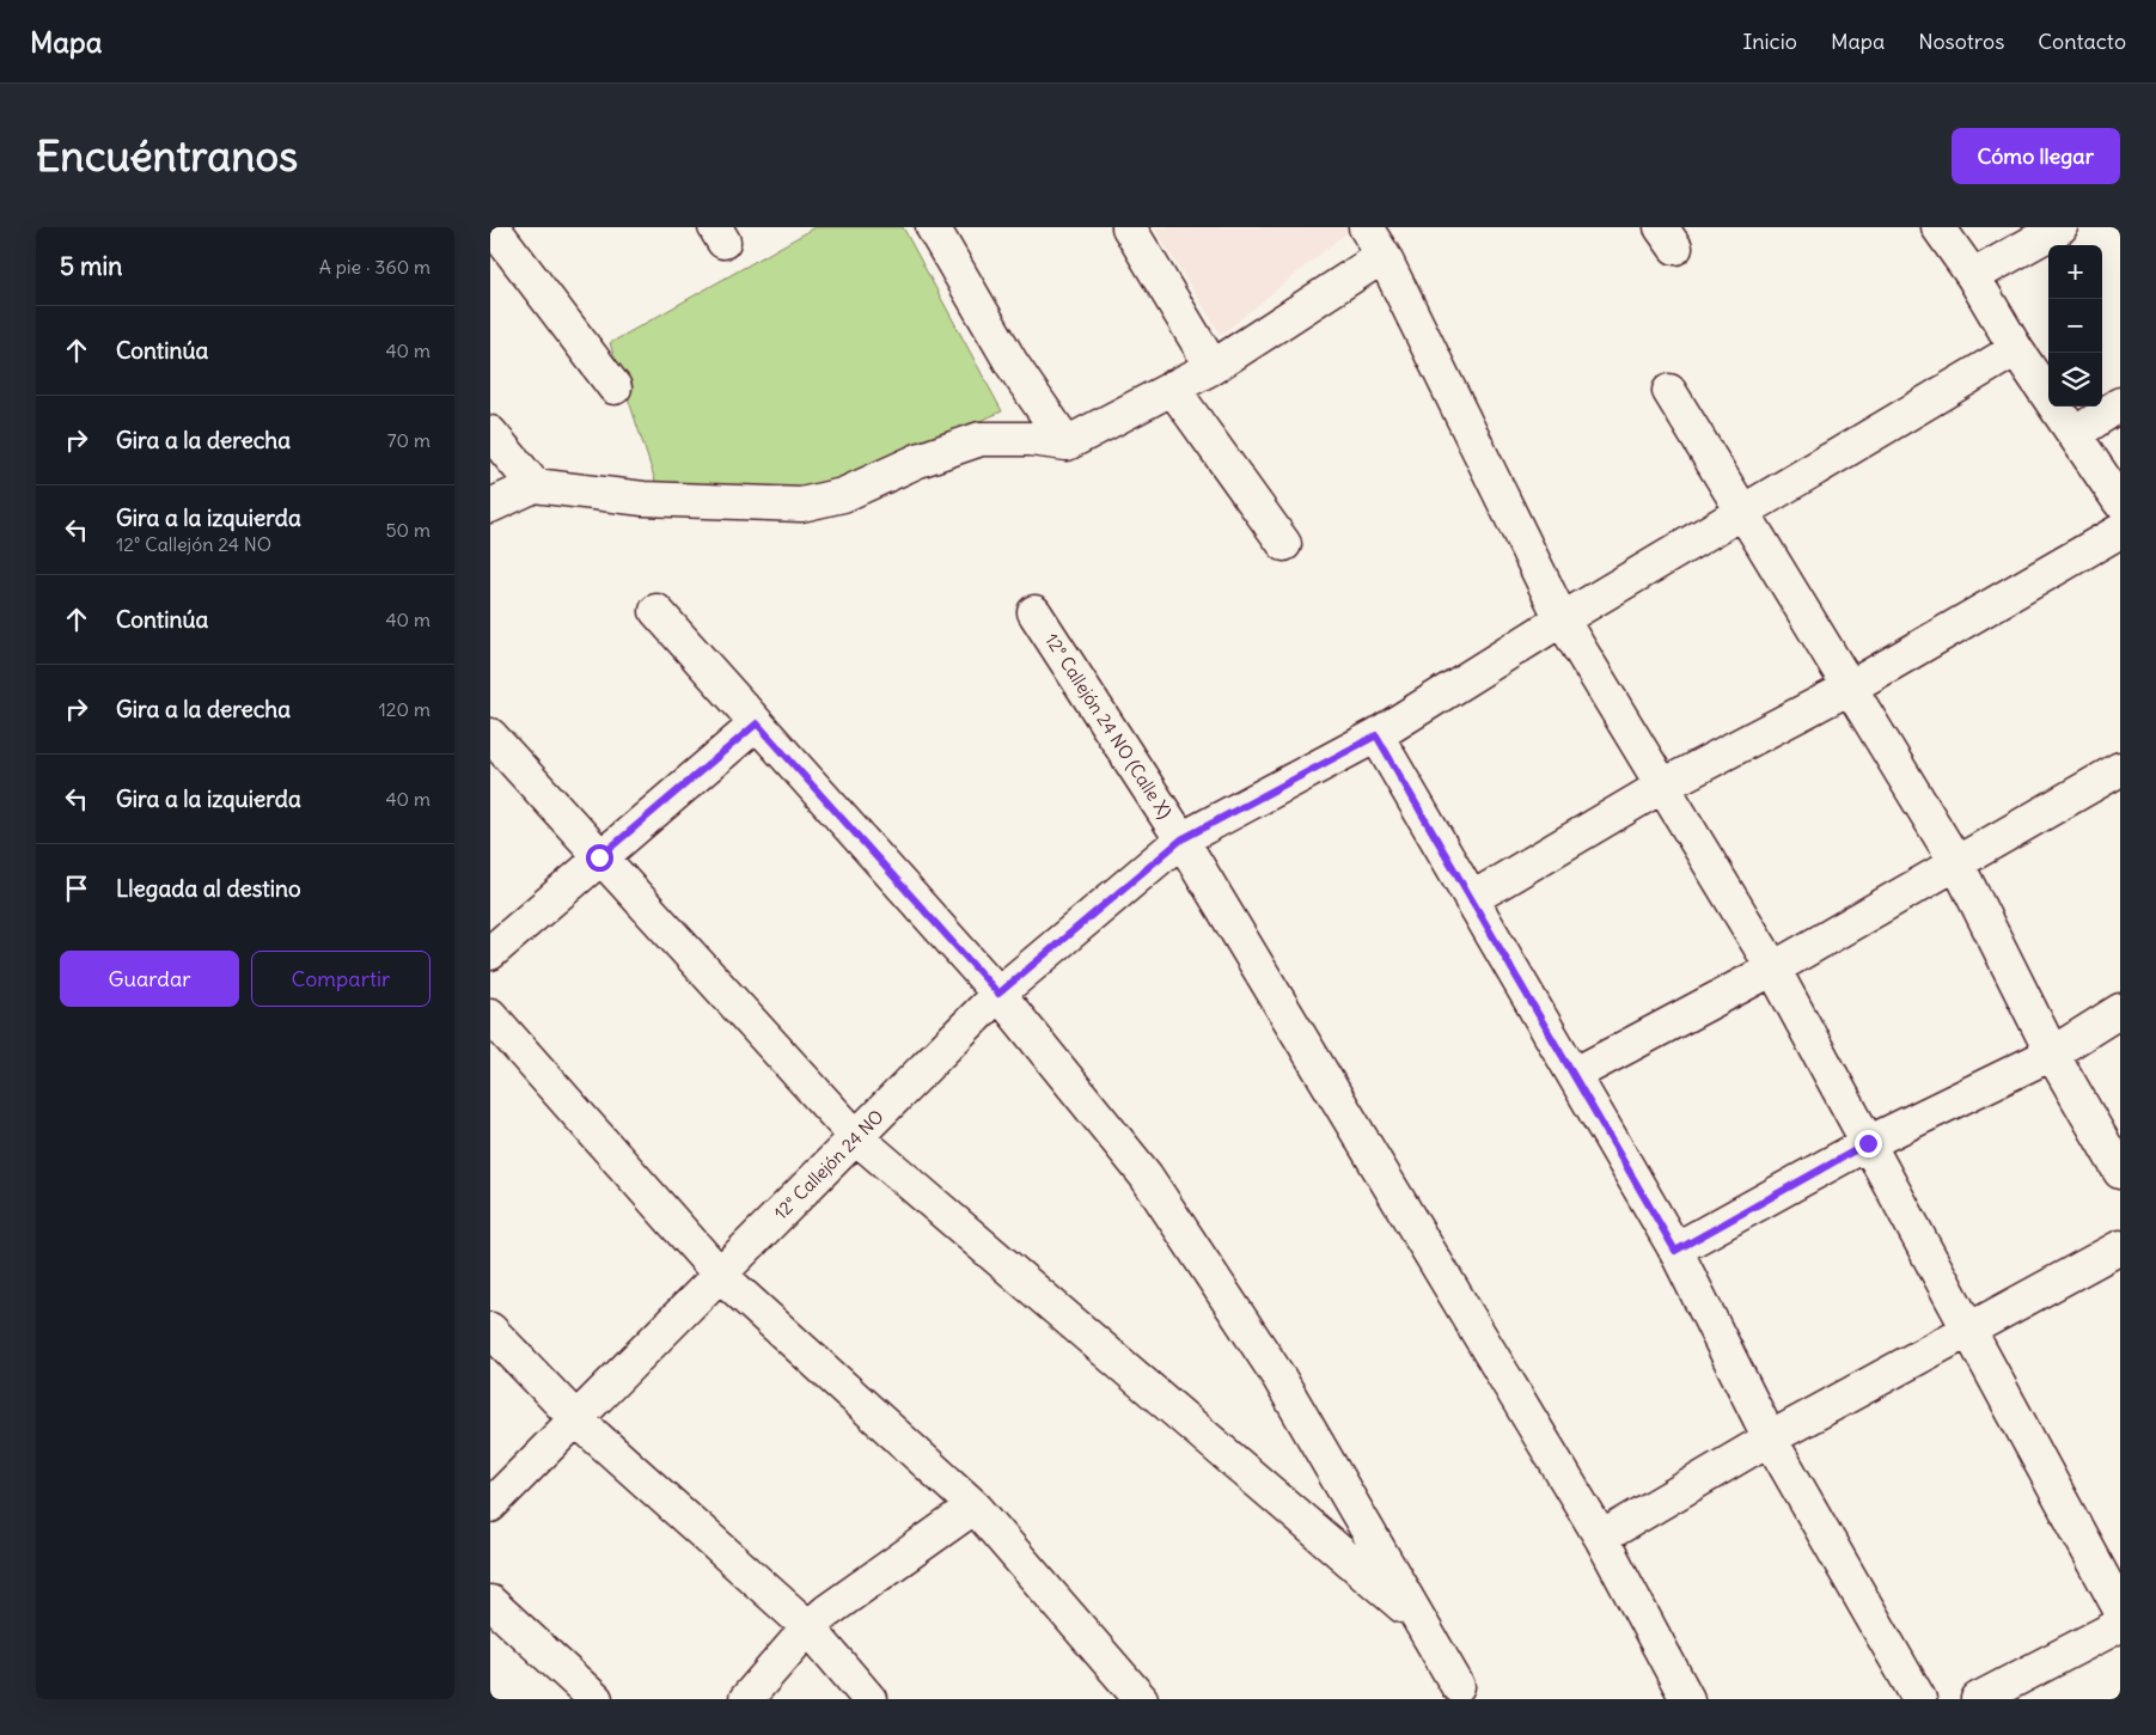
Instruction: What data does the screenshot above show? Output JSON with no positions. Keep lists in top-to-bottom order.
{
  "streets": {
    "street": ["12° Callejón 24 NO (Calle X)", "12° Callejón 24 NO"]
  },
  "crossings": [
    ["12° Callejón 24 NO (Calle X)", "12° Callejón 24 NO"]
  ],
  "page": {
    "header": "Mapa",
    "nav": [
      "Inicio",
      "Mapa",
      "Nosotros",
      "Contacto"
    ],
    "buttons": [
      "Cómo llegar",
      ["Guardar", "Compartir"]
    ],
    "title": "Encuéntranos",
    "heading": ["5 min", "A pie · 360 m"],
    "map_buttons": ["+", "−"],
    "list": [
      ["Continúa", "40 m"],
      ["Gira a la derecha", "70 m"],
      ["Gira a la izquierda", "12° Callejón 24 NO", "50 m"],
      ["Continúa", "40 m"],
      ["Gira a la derecha", "120 m"],
      ["Gira a la izquierda", "40 m"],
      "Llegada al destino"
    ]
  }
}
